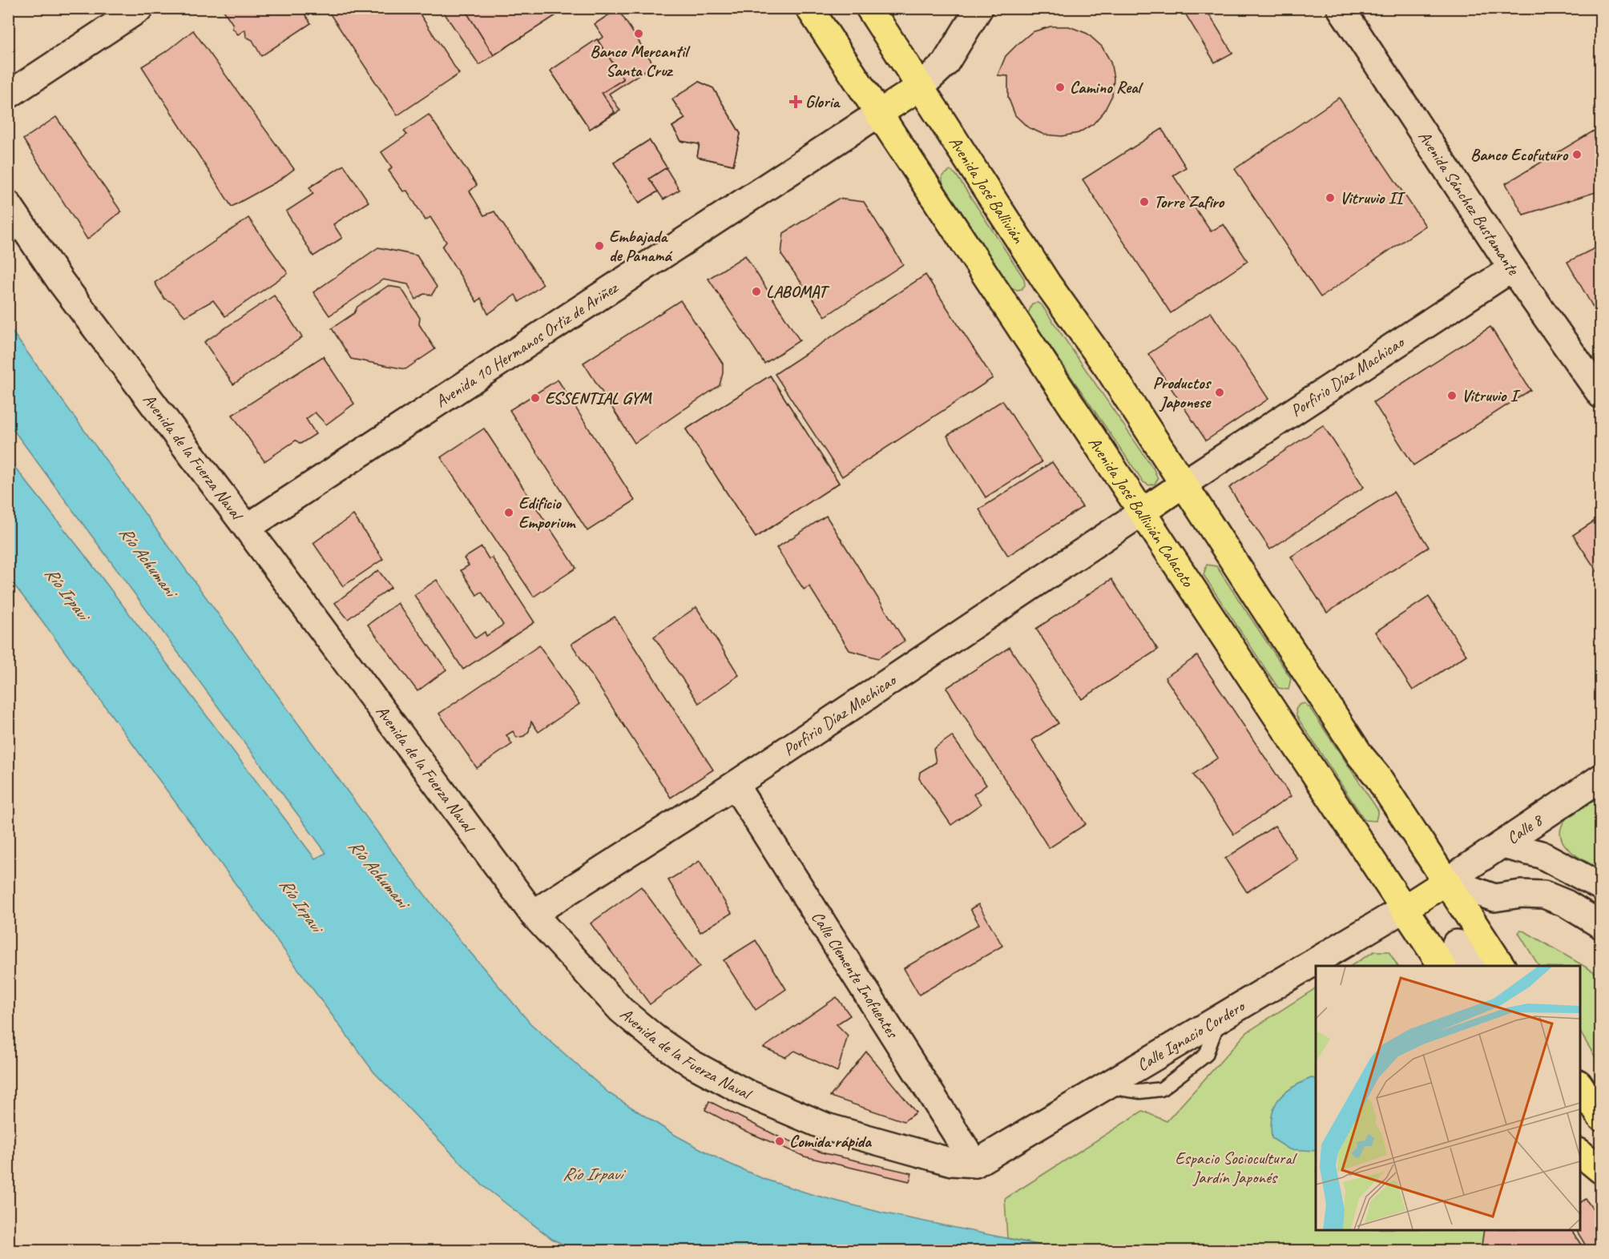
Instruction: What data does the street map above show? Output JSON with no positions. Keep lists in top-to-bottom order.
{
  "streets": {
    "main road": ["Avenida José Ballivián", "Avenida José Ballivián Calacoto"],
    "street": [
      "Avenida Sánchez Bustamante",
      "Avenida 10 Hermanos Ortiz de Ariñez",
      "Porfirio Díaz Machicao",
      "Avenida de la Fuerza Naval",
      "Calle 8",
      "Calle Clemente Inofuentes",
      "Calle Ignacio Cordero"
    ]
  },
  "crossings": [
    ["Avenida José Ballivián", "Porfirio Díaz Machicao"],
    ["Avenida Sánchez Bustamante", "Porfirio Díaz Machicao"],
    ["Avenida 10 Hermanos Ortiz de Ariñez", "Avenida de la Fuerza Naval"],
    ["Avenida 10 Hermanos Ortiz de Ariñez", "Avenida José Ballivián Calacoto"],
    ["Porfirio Díaz Machicao", "Avenida de la Fuerza Naval"],
    ["Porfirio Díaz Machicao", "Avenida José Ballivián Calacoto"],
    ["Porfirio Díaz Machicao", "Calle Clemente Inofuentes"],
    ["Avenida de la Fuerza Naval", "Calle Clemente Inofuentes"],
    ["Avenida de la Fuerza Naval", "Calle Ignacio Cordero"],
    ["Avenida José Ballivián Calacoto", "Calle Ignacio Cordero"],
    ["Calle Clemente Inofuentes", "Calle Ignacio Cordero"]
  ],
  "water": ["Río Achumani", "Río Irpavi"],
  "parks": ["Espacio Sociocultural Jardín Japonés"],
  "places": {
    "other": [
      "Banco Mercantil Santa Cruz",
      "Camino Real",
      "Banco Ecofuturo",
      "Vitruvio II",
      "Torre Zafiro",
      "Embajada de Panamá",
      "LABOMAT",
      "Productos Japonese",
      "Vitruvio I",
      "ESSENTIAL GYM",
      "Edificio Emporium",
      "Comida rápida"
    ],
    "health": ["Gloria"]
  }
}
